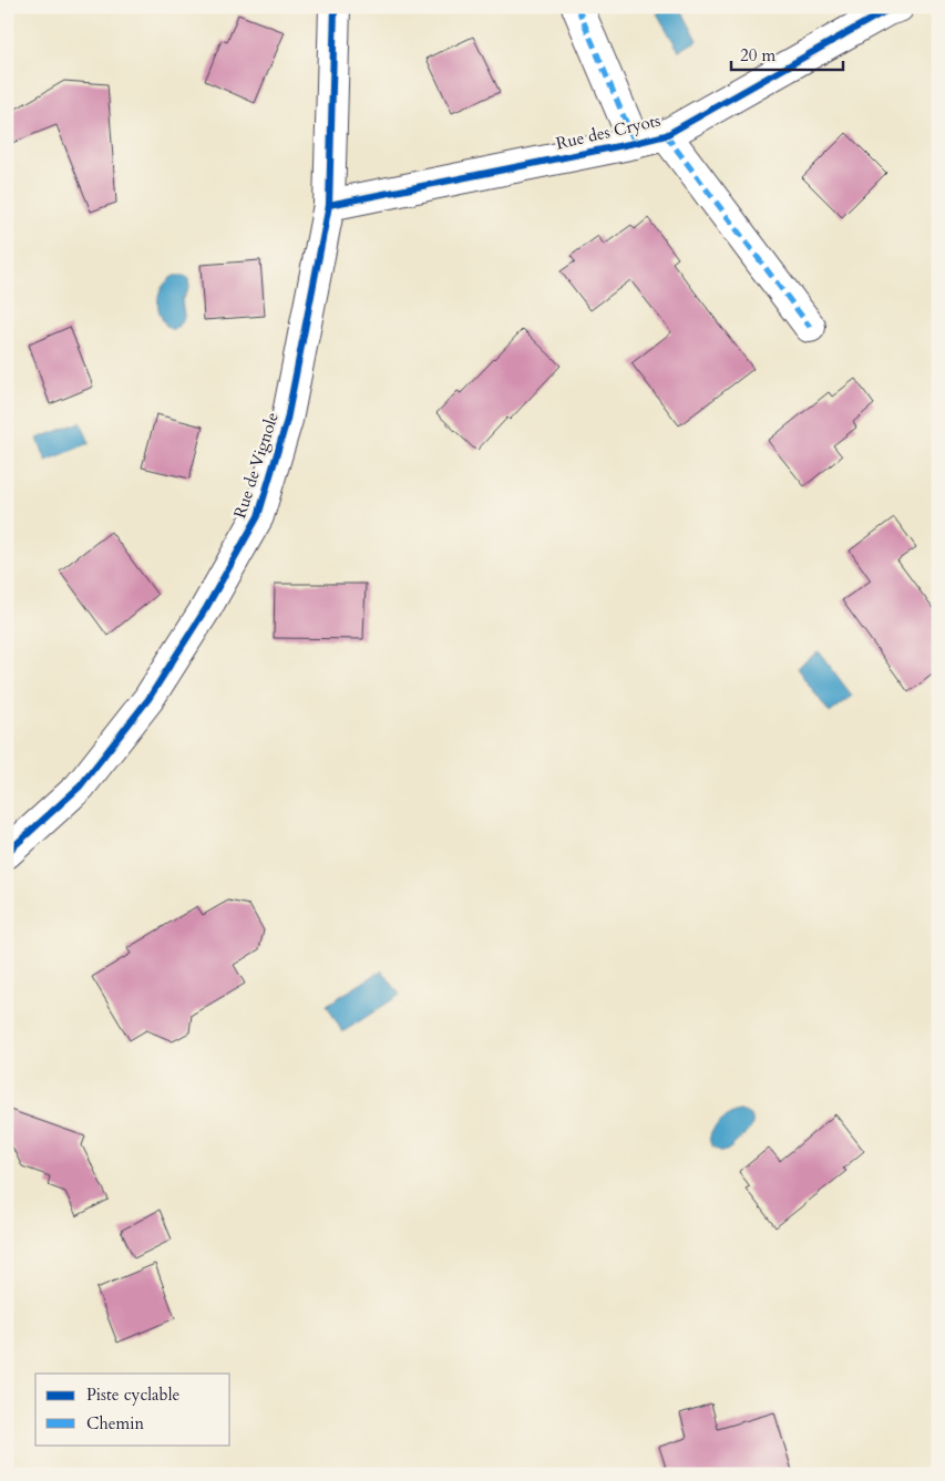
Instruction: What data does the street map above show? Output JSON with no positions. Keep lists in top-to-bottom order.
{
  "streets": {
    "street": ["Rue des Cryots", "Rue de Vignole"]
  },
  "crossings": [
    ["Rue des Cryots", "Rue de Vignole"]
  ],
  "legend": ["Piste cyclable", "Chemin"],
  "scale_bar": "20 m"
}
